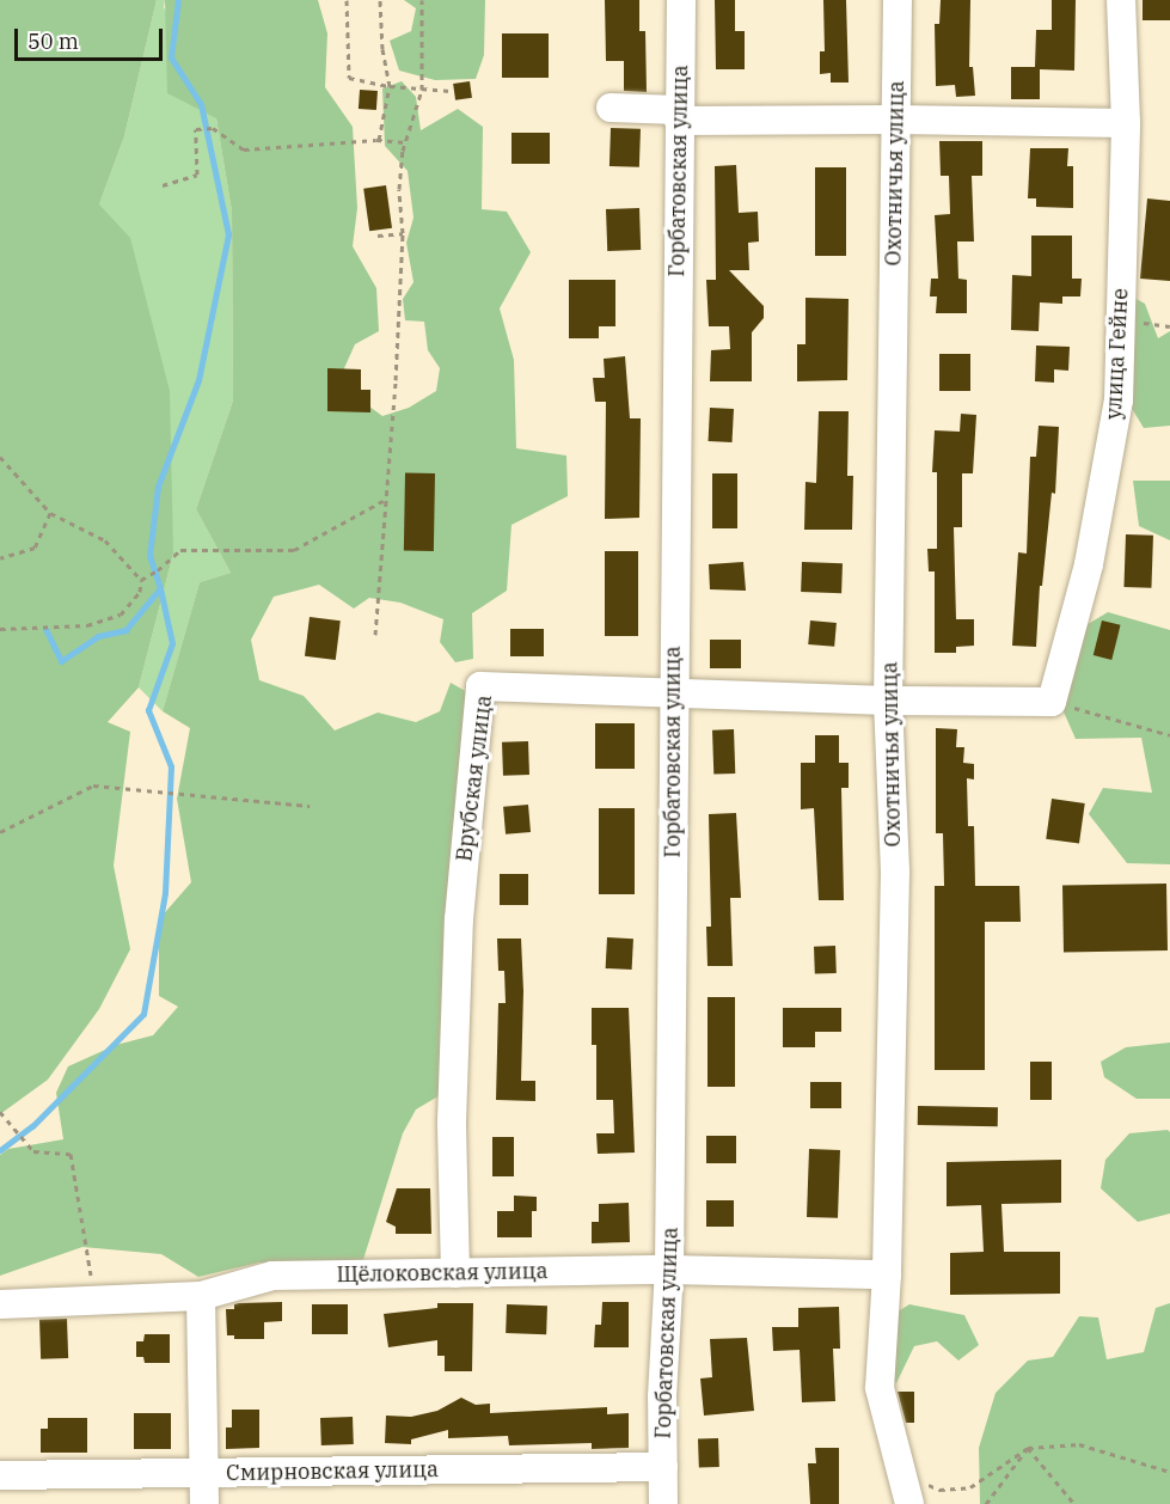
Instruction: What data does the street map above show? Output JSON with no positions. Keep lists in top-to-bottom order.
{
  "streets": {
    "street": [
      "Горбатовская улица",
      "Охотничья улица",
      "улица Гейне",
      "Врубская улица",
      "Щёлоковская улица",
      "Смирновская улица"
    ]
  },
  "crossings": [
    ["Горбатовская улица", "Врубская улица"],
    ["Горбатовская улица", "Щёлоковская улица"],
    ["Горбатовская улица", "Смирновская улица"],
    ["Охотничья улица", "Врубская улица"],
    ["Охотничья улица", "Щёлоковская улица"],
    ["улица Гейне", "Врубская улица"],
    ["Врубская улица", "Щёлоковская улица"]
  ],
  "scale_bar": "50 m"
}
